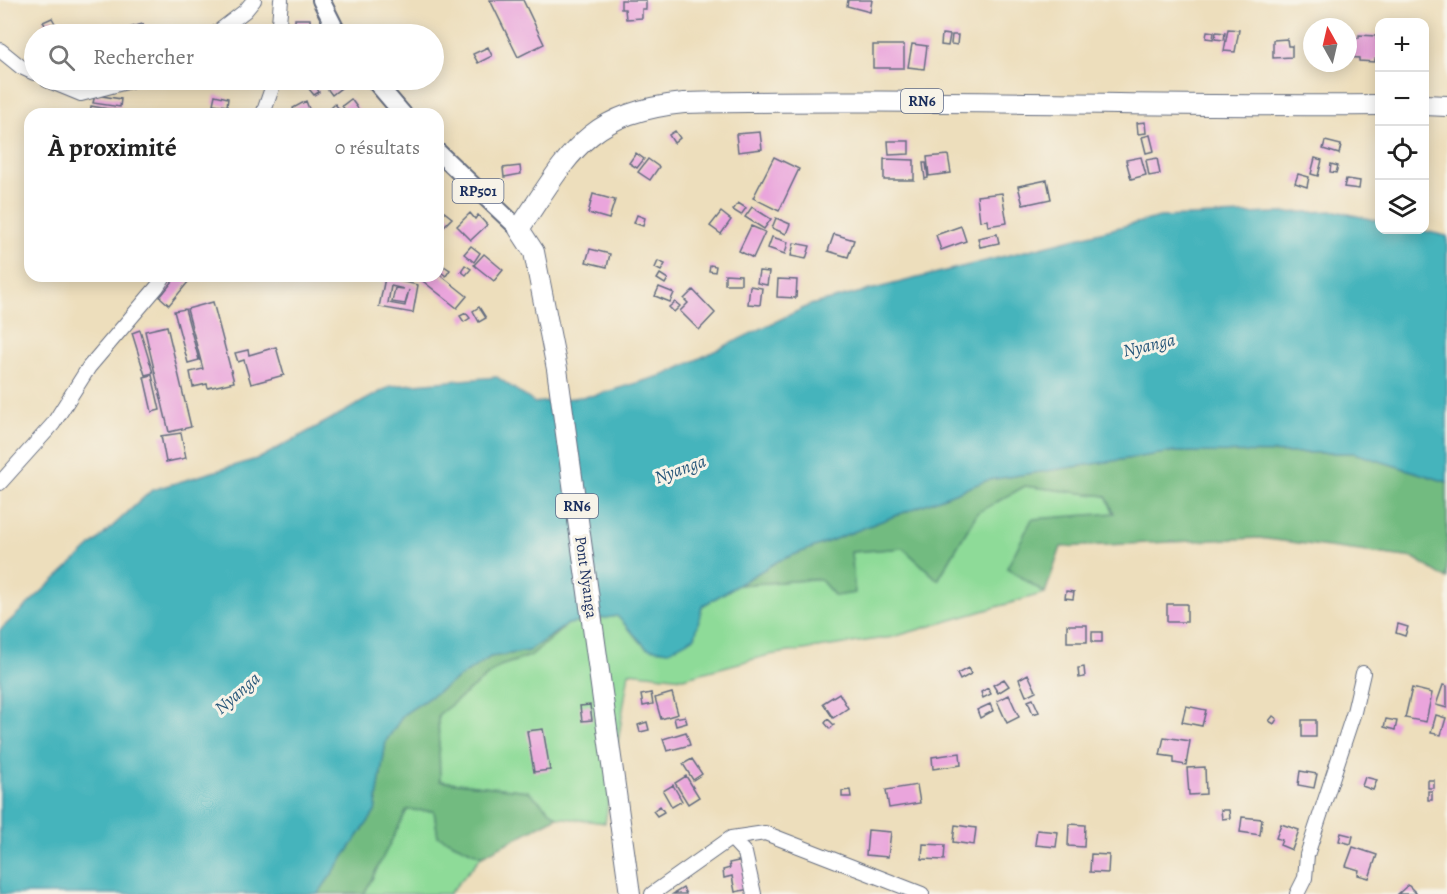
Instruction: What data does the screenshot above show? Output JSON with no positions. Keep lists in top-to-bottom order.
{
  "streets": {
    "highway": ["RN6", "Pont Nyanga"],
    "main road": ["RP501"]
  },
  "crossings": [
    ["RN6", "RP501"],
    ["RN6", "Pont Nyanga"],
    ["RP501", "Pont Nyanga"]
  ],
  "water": ["Nyanga"],
  "north": "top",
  "page": {
    "map_buttons": ["+", "−"],
    "search": "Rechercher",
    "heading": ["À proximité", "0 résultats"]
  }
}
